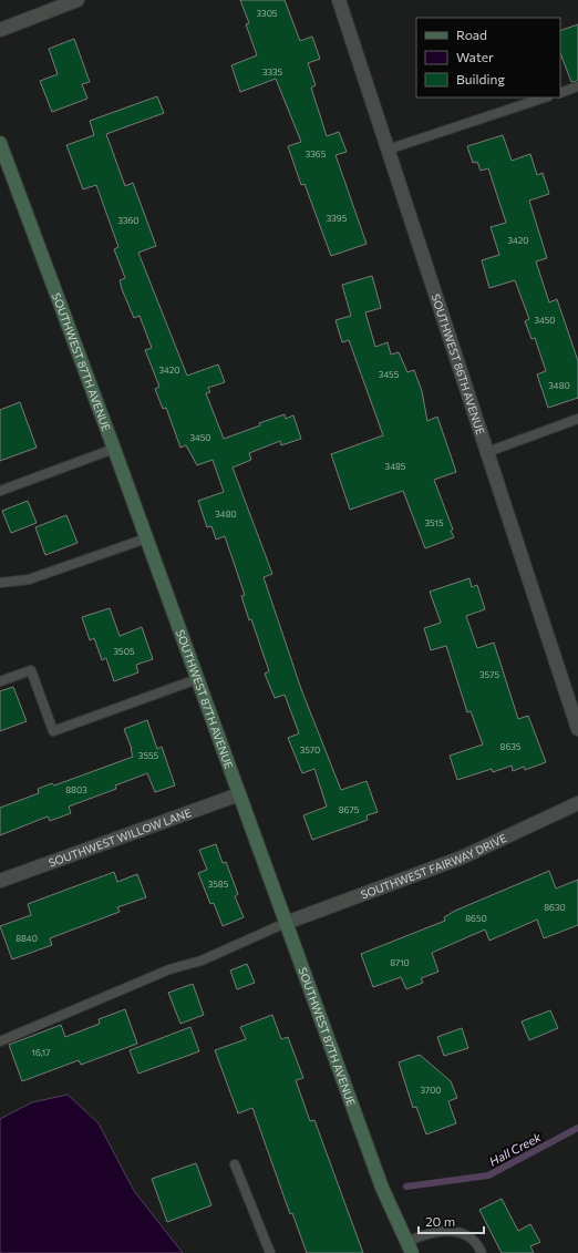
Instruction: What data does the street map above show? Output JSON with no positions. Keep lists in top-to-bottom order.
{
  "streets": {
    "street": [
      "SOUTHWEST 87TH AVENUE",
      "SOUTHWEST 86TH AVENUE",
      "SOUTHWEST WILLOW LANE",
      "SOUTHWEST FAIRWAY DRIVE"
    ]
  },
  "crossings": [
    ["SOUTHWEST 87TH AVENUE", "SOUTHWEST WILLOW LANE"],
    ["SOUTHWEST 87TH AVENUE", "SOUTHWEST FAIRWAY DRIVE"]
  ],
  "water": ["Hall Creek"],
  "house_numbers": [
    "3305",
    "3335",
    "3365",
    "3395",
    "3360",
    "3420",
    "3450",
    "3420",
    "3455",
    "3480",
    "3450",
    "3485",
    "3480",
    "3515",
    "3505",
    "3575",
    "8635",
    "3570",
    "3555",
    "8803",
    "8675",
    "3585",
    "8630",
    "8650",
    "8840",
    "8710",
    "16,17",
    "3700"
  ],
  "legend": ["Road", "Water", "Building"],
  "scale_bar": "20 m"
}
